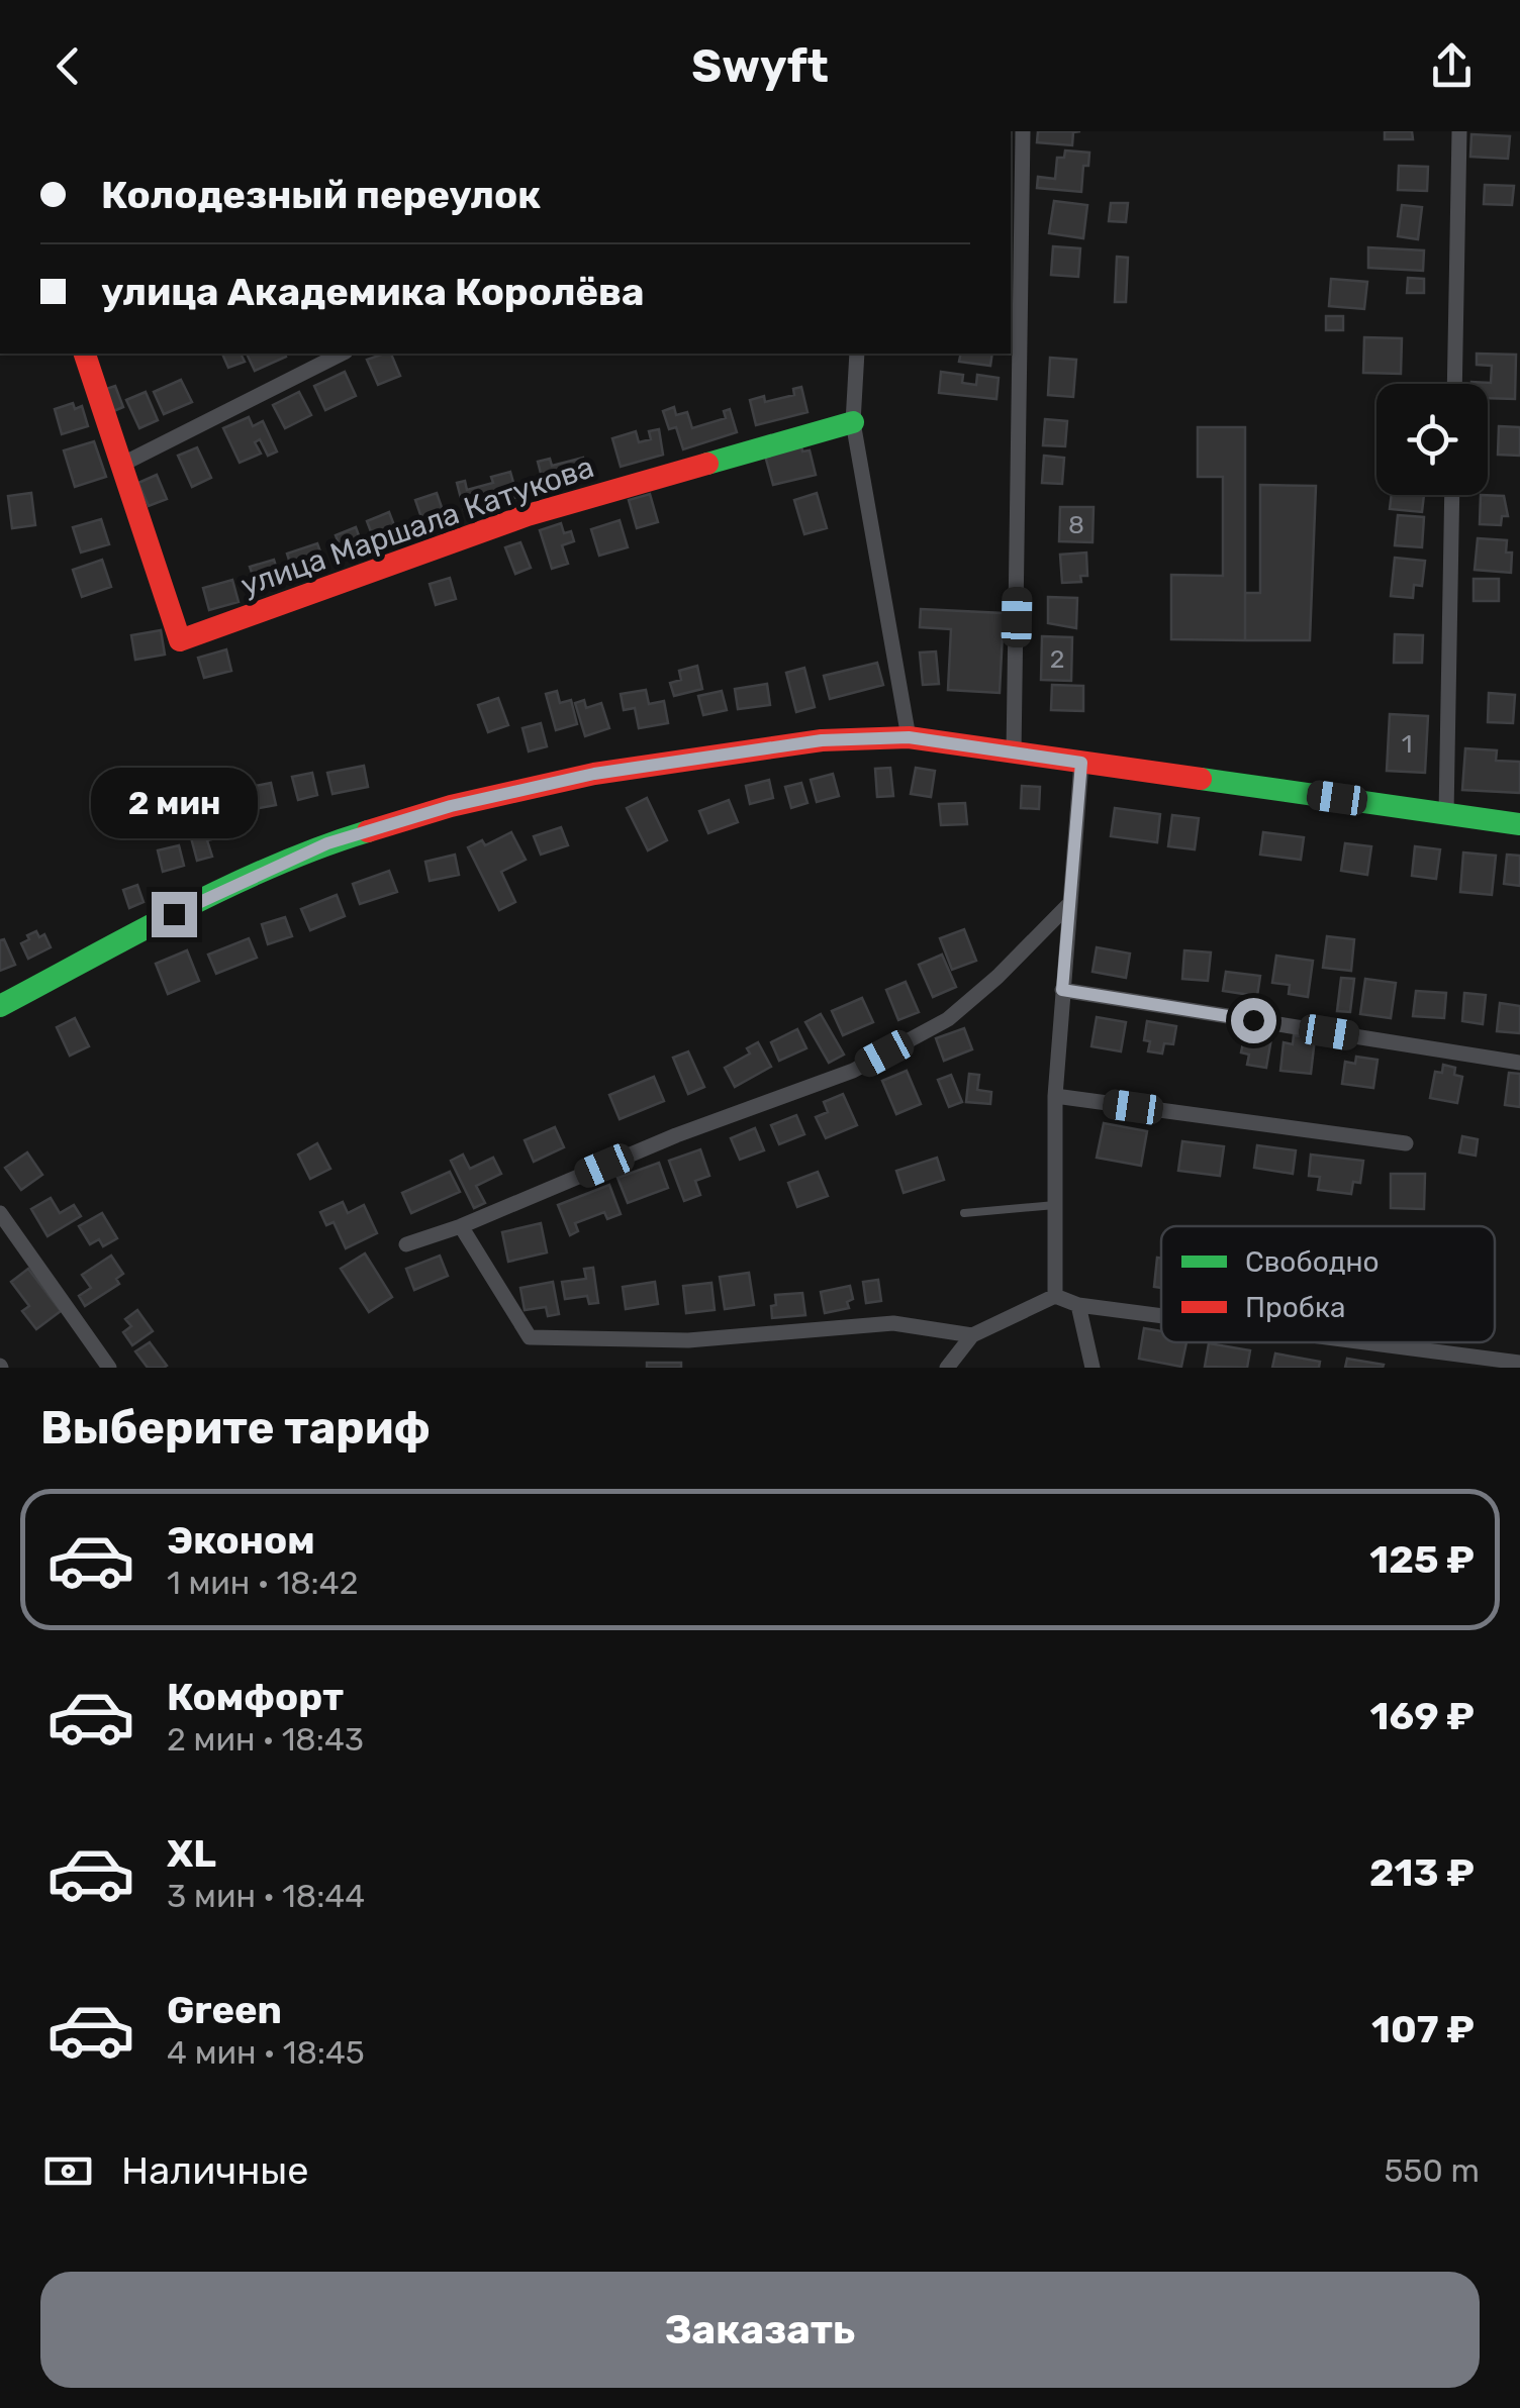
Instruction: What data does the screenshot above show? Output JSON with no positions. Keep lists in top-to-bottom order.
{
  "streets": {
    "street": ["улица Маршала Катукова"]
  },
  "house_numbers": ["8", "2", "1"],
  "legend": ["Свободно", "Пробка"],
  "page": {
    "header": "Swyft",
    "banner": ["Колодезный переулок", "улица Академика Королёва"],
    "bubble": "2 мин",
    "heading": "Выберите тариф",
    "list": [
      {
        "name": "Эконом",
        "note": "1 мин · 18:42",
        "value": "125 ₽"
      },
      {
        "name": "Комфорт",
        "note": "2 мин · 18:43",
        "value": "169 ₽"
      },
      {
        "name": "XL",
        "note": "3 мин · 18:44",
        "value": "213 ₽"
      },
      {
        "name": "Green",
        "note": "4 мин · 18:45",
        "value": "107 ₽"
      }
    ],
    "pay": ["Наличные", "550 m"],
    "buttons": "Заказать"
  }
}
